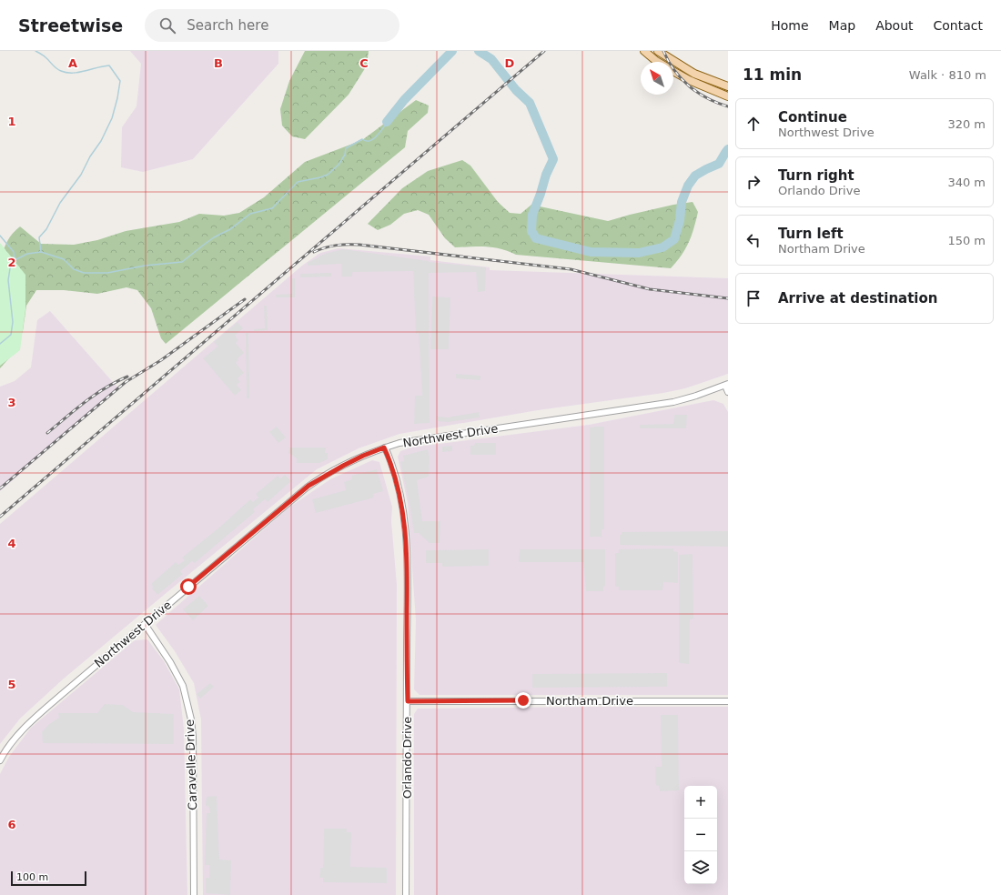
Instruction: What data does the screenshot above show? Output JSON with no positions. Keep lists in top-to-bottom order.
{
  "streets": {
    "street": [
      "Northwest Drive",
      "Northam Drive",
      "Orlando Drive",
      "Caravelle Drive"
    ]
  },
  "crossings": [
    ["Northwest Drive", "Orlando Drive"],
    ["Northwest Drive", "Caravelle Drive"],
    ["Northam Drive", "Orlando Drive"]
  ],
  "scale_bar": "100 m",
  "north": "top left",
  "page": {
    "header": "Streetwise",
    "search": "Search here",
    "nav": [
      "Home",
      "Map",
      "About",
      "Contact"
    ],
    "heading": ["11 min", "Walk · 810 m"],
    "list": [
      ["Continue", "Northwest Drive", "320 m"],
      ["Turn right", "Orlando Drive", "340 m"],
      ["Turn left", "Northam Drive", "150 m"],
      "Arrive at destination"
    ],
    "map_buttons": ["+", "−"],
    "scale": "100 m"
  },
  "grid": {
    "columns": [
      "A",
      "B",
      "C",
      "D"
    ],
    "rows": [
      "1",
      "2",
      "3",
      "4",
      "5",
      "6"
    ]
  }
}
